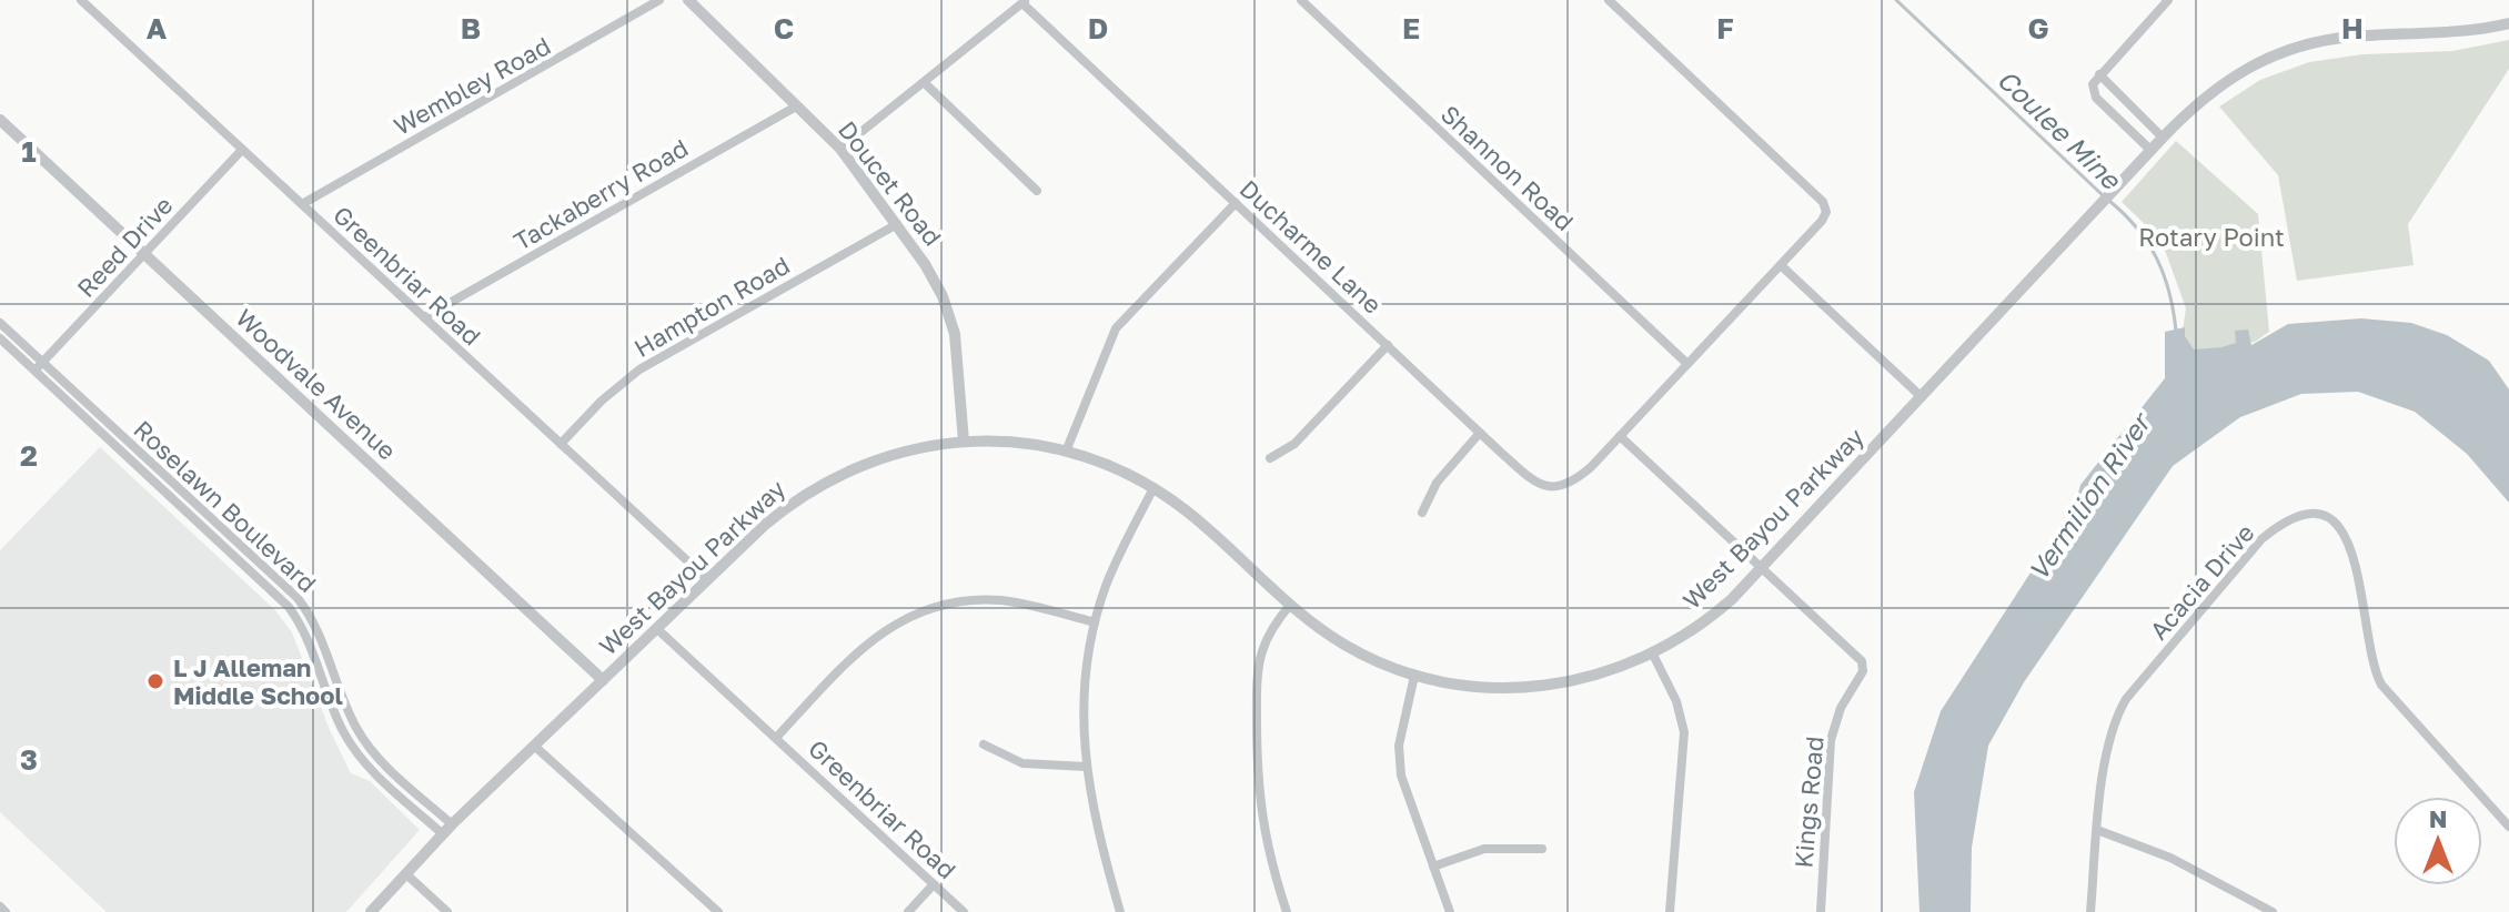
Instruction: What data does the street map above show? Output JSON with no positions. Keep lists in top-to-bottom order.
{
  "streets": {
    "street": [
      "Wembley Road",
      "Shannon Road",
      "Doucet Road",
      "Tackaberry Road",
      "Reed Drive",
      "Ducharme Lane",
      "Greenbriar Road",
      "Hampton Road",
      "Woodvale Avenue",
      "Roselawn Boulevard",
      "West Bayou Parkway",
      "Acacia Drive",
      "Kings Road"
    ]
  },
  "crossings": [
    ["Wembley Road", "Greenbriar Road"],
    ["Doucet Road", "Tackaberry Road"],
    ["Doucet Road", "Hampton Road"],
    ["Doucet Road", "West Bayou Parkway"],
    ["Tackaberry Road", "Greenbriar Road"],
    ["Reed Drive", "Greenbriar Road"],
    ["Reed Drive", "Woodvale Avenue"],
    ["Reed Drive", "Roselawn Boulevard"],
    ["Ducharme Lane", "Kings Road"],
    ["Greenbriar Road", "Hampton Road"],
    ["Greenbriar Road", "West Bayou Parkway"],
    ["Woodvale Avenue", "West Bayou Parkway"],
    ["Roselawn Boulevard", "West Bayou Parkway"],
    ["West Bayou Parkway", "Kings Road"]
  ],
  "water": ["Coulee Mine", "Vermilion River"],
  "parks": ["Rotary Point"],
  "places": ["L J Alleman Middle School"],
  "north": "top",
  "grid": {
    "columns": [
      "A",
      "B",
      "C",
      "D",
      "E",
      "F",
      "G",
      "H"
    ],
    "rows": ["1", "2", "3"]
  }
}
